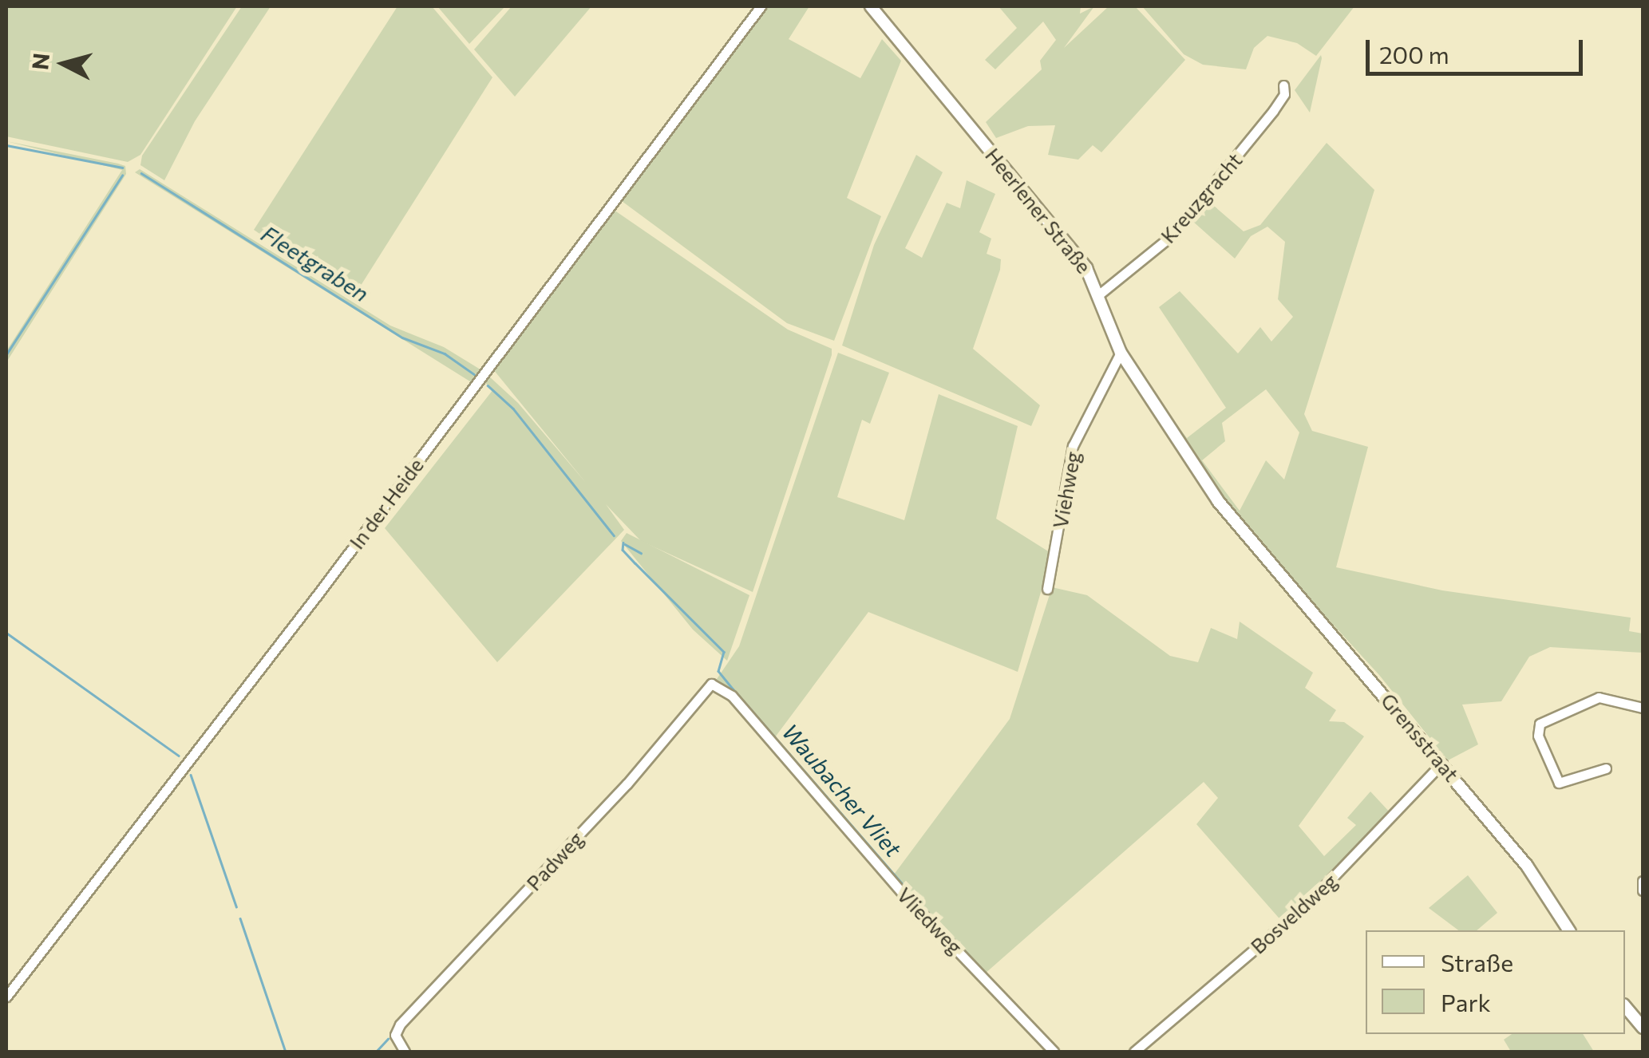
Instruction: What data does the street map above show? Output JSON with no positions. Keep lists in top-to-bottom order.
{
  "streets": {
    "main road": ["Heerlener Straße", "Grensstraat"],
    "street": [
      "Kreuzgracht",
      "Viehweg",
      "In der Heide",
      "Padweg",
      "Bosveldweg",
      "Vliedweg"
    ]
  },
  "crossings": [
    ["Kreuzgracht", "Heerlener Straße"],
    ["Heerlener Straße", "Viehweg"],
    ["Heerlener Straße", "Grensstraat"],
    ["Grensstraat", "Bosveldweg"],
    ["Padweg", "Vliedweg"]
  ],
  "water": ["Fleetgraben", "Waubacher Vliet"],
  "legend": ["Straße", "Park"],
  "scale_bar": "200 m",
  "north": "left"
}
